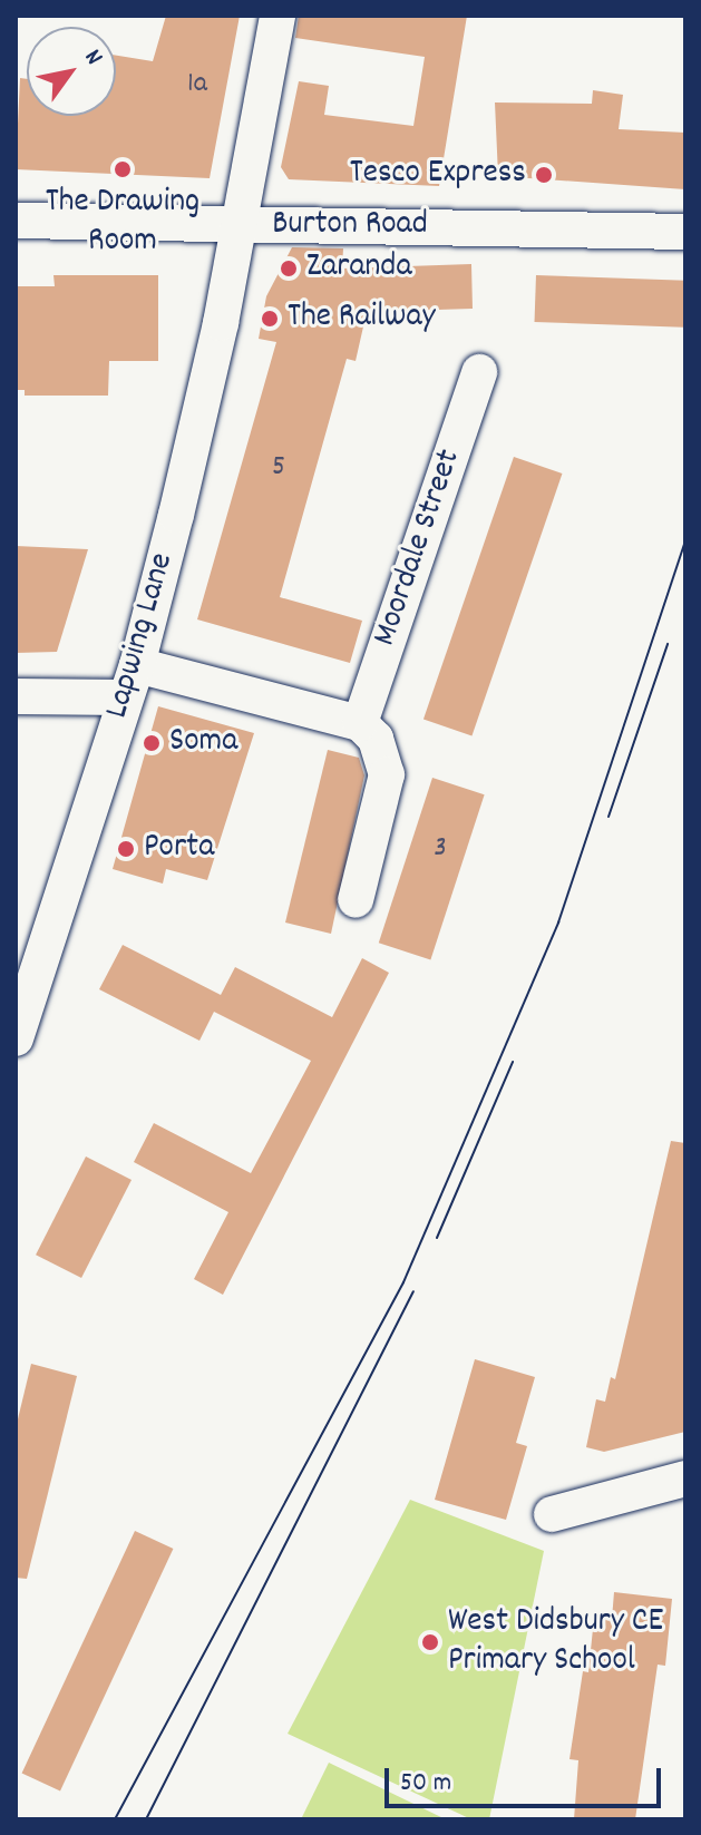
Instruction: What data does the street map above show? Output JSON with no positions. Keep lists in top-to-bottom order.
{
  "streets": {
    "street": ["Burton Road", "Moordale Street", "Lapwing Lane"]
  },
  "crossings": [
    ["Burton Road", "Lapwing Lane"]
  ],
  "places": [
    "The Drawing Room",
    "Tesco Express",
    "Zaranda",
    "The Railway",
    "Soma",
    "Porta",
    "West Didsbury CE Primary School"
  ],
  "house_numbers": ["1a", "5", "3"],
  "scale_bar": "50 m",
  "north": "top right"
}
